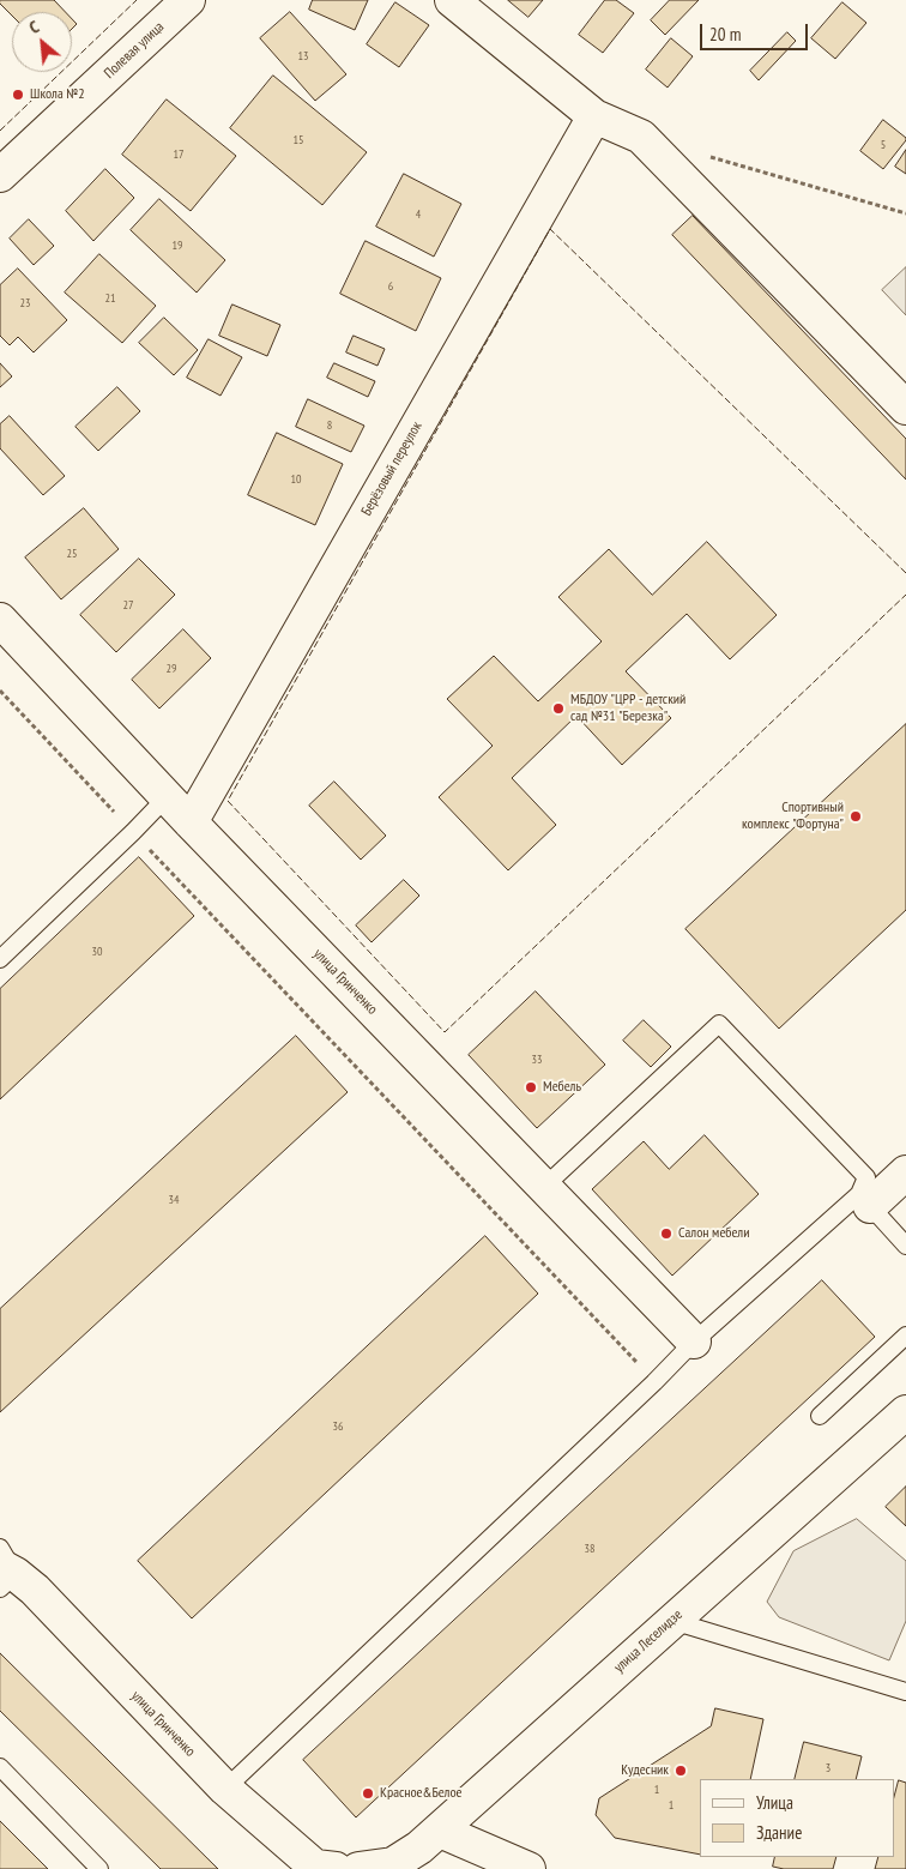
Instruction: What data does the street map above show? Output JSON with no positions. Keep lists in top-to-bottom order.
{
  "streets": {
    "street": [
      "Полевая улица",
      "Берёзовый переулок",
      "улица Гринченко",
      "улица Леселидзе"
    ]
  },
  "crossings": [
    ["Берёзовый переулок", "улица Гринченко"]
  ],
  "places": [
    "Школа №2",
    "МБДОУ \"ЦРР - детский сад №31 \"Березка\"",
    "Спортивный комплекс \"Фортуна\"",
    "Мебель",
    "Салон мебели",
    "Кудесник",
    "Красное&Белое"
  ],
  "house_numbers": [
    "13",
    "15",
    "5",
    "17",
    "4",
    "19",
    "6",
    "21",
    "23",
    "8",
    "10",
    "25",
    "27",
    "29",
    "30",
    "33",
    "34",
    "36",
    "38",
    "3",
    "1",
    "1"
  ],
  "legend": ["Улица", "Здание"],
  "scale_bar": "20 m",
  "north": "top left"
}
